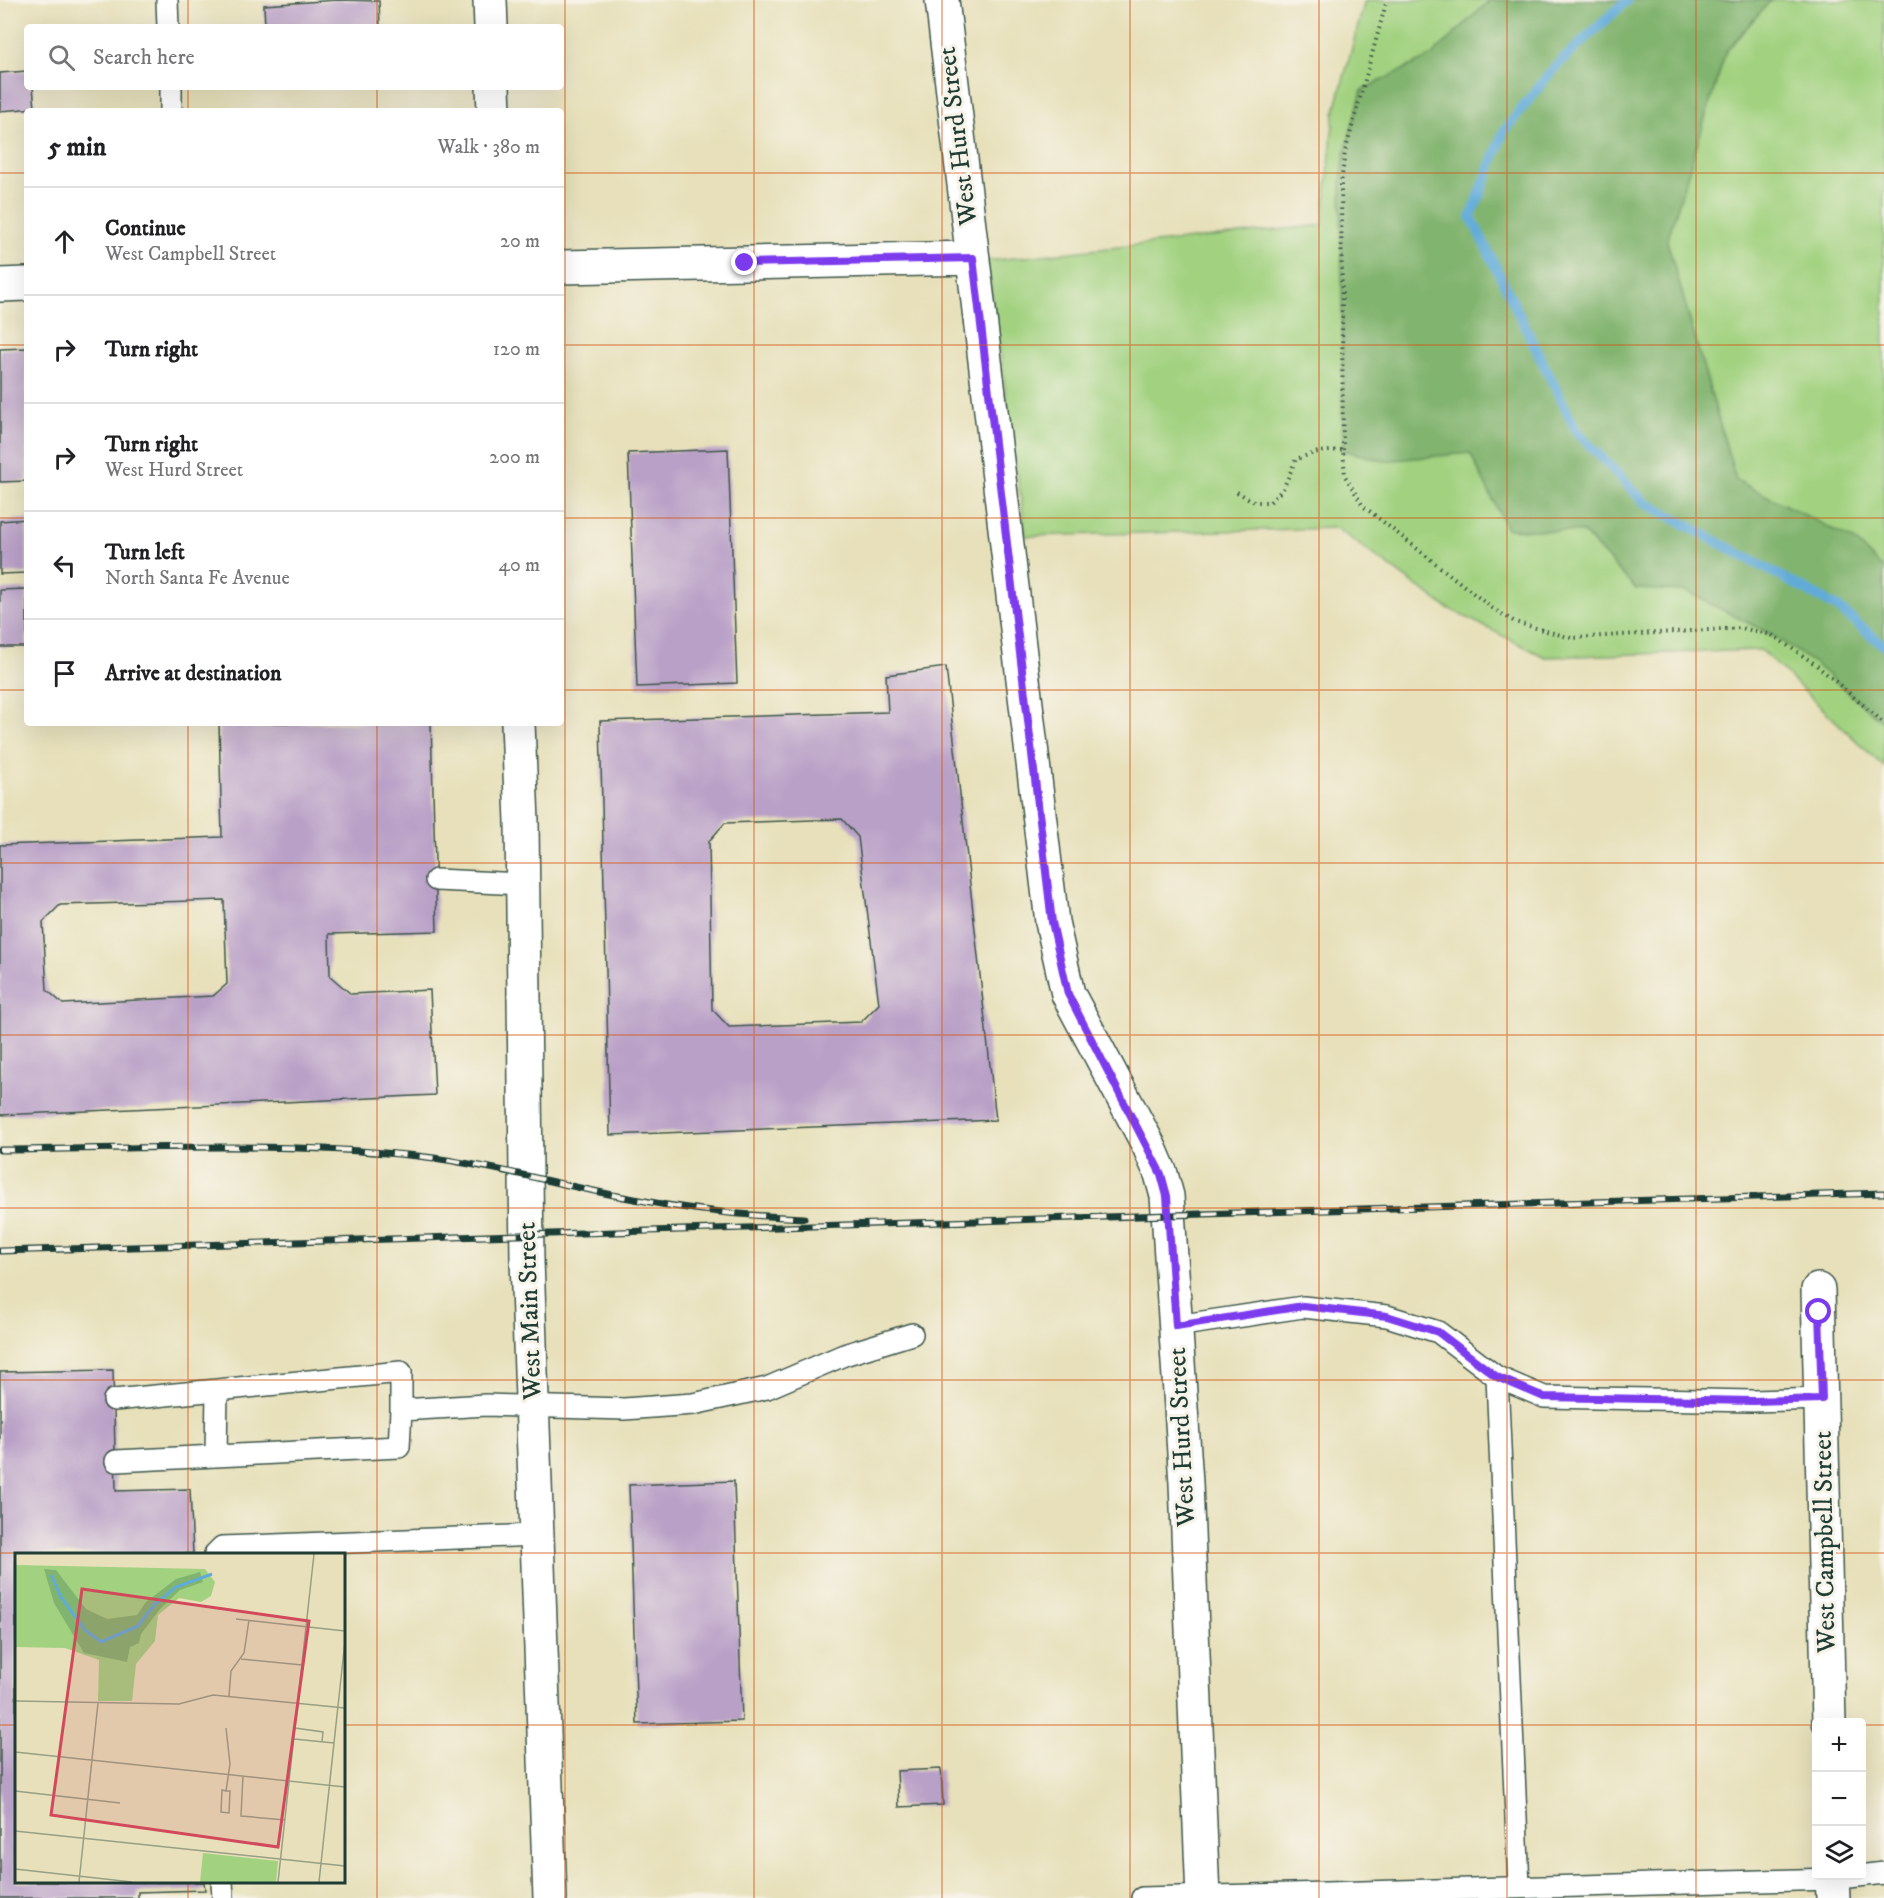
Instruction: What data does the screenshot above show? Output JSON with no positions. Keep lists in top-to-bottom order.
{
  "streets": {
    "street": ["West Hurd Street", "West Main Street", "West Campbell Street"]
  },
  "page": {
    "search": "Search here",
    "heading": ["5 min", "Walk · 380 m"],
    "list": [
      ["Continue", "West Campbell Street", "20 m"],
      ["Turn right", "120 m"],
      ["Turn right", "West Hurd Street", "200 m"],
      ["Turn left", "North Santa Fe Avenue", "40 m"],
      "Arrive at destination"
    ],
    "map_buttons": ["+", "−"]
  }
}
